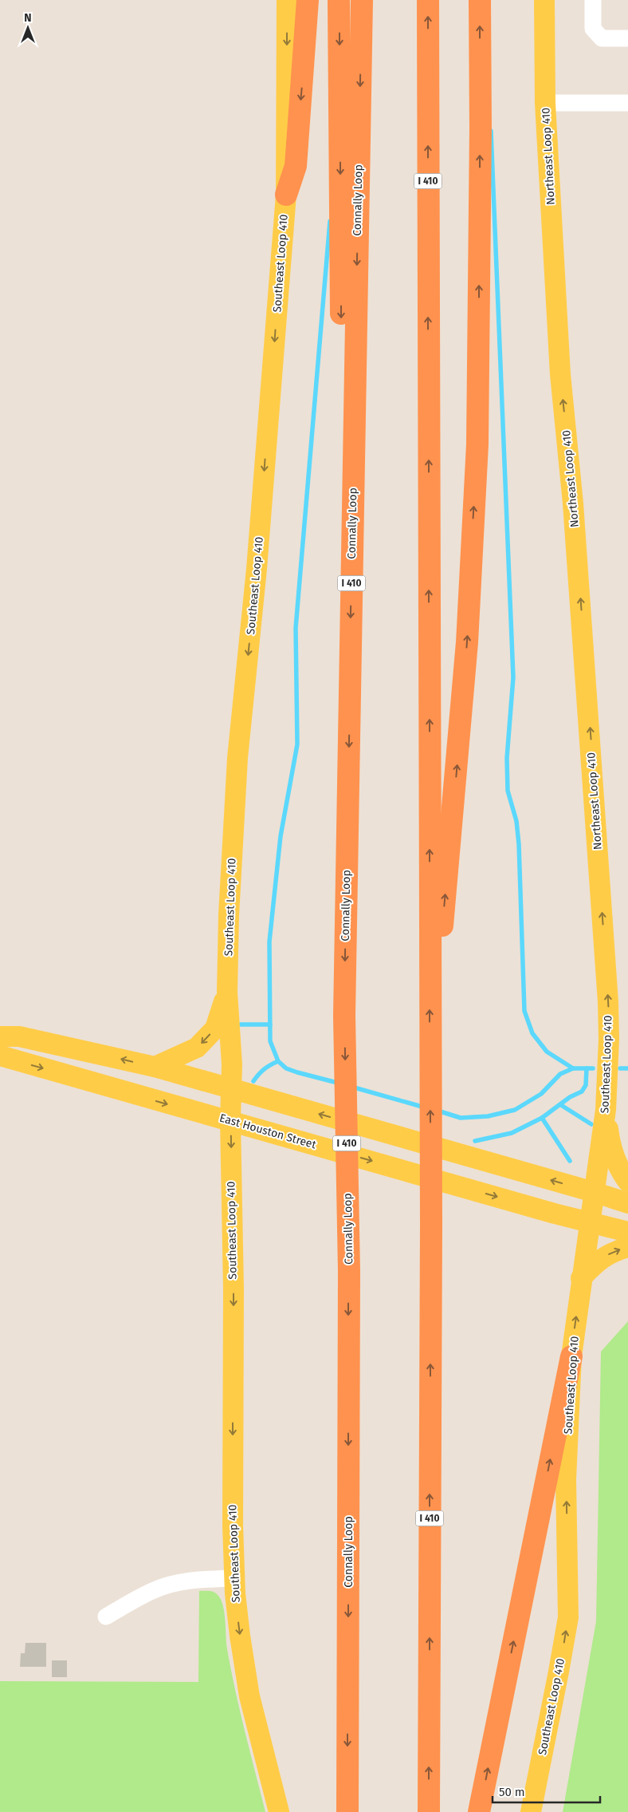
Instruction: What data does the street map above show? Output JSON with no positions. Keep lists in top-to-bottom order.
{
  "streets": {
    "highway": ["I 410", "Connally Loop"],
    "main road": ["Northeast Loop 410", "Southeast Loop 410", "East Houston Street"]
  },
  "crossings": [
    ["Northeast Loop 410", "Southeast Loop 410"],
    ["Southeast Loop 410", "East Houston Street"]
  ],
  "one_way": ["Northeast Loop 410"],
  "scale_bar": "50 m",
  "north": "top"
}
